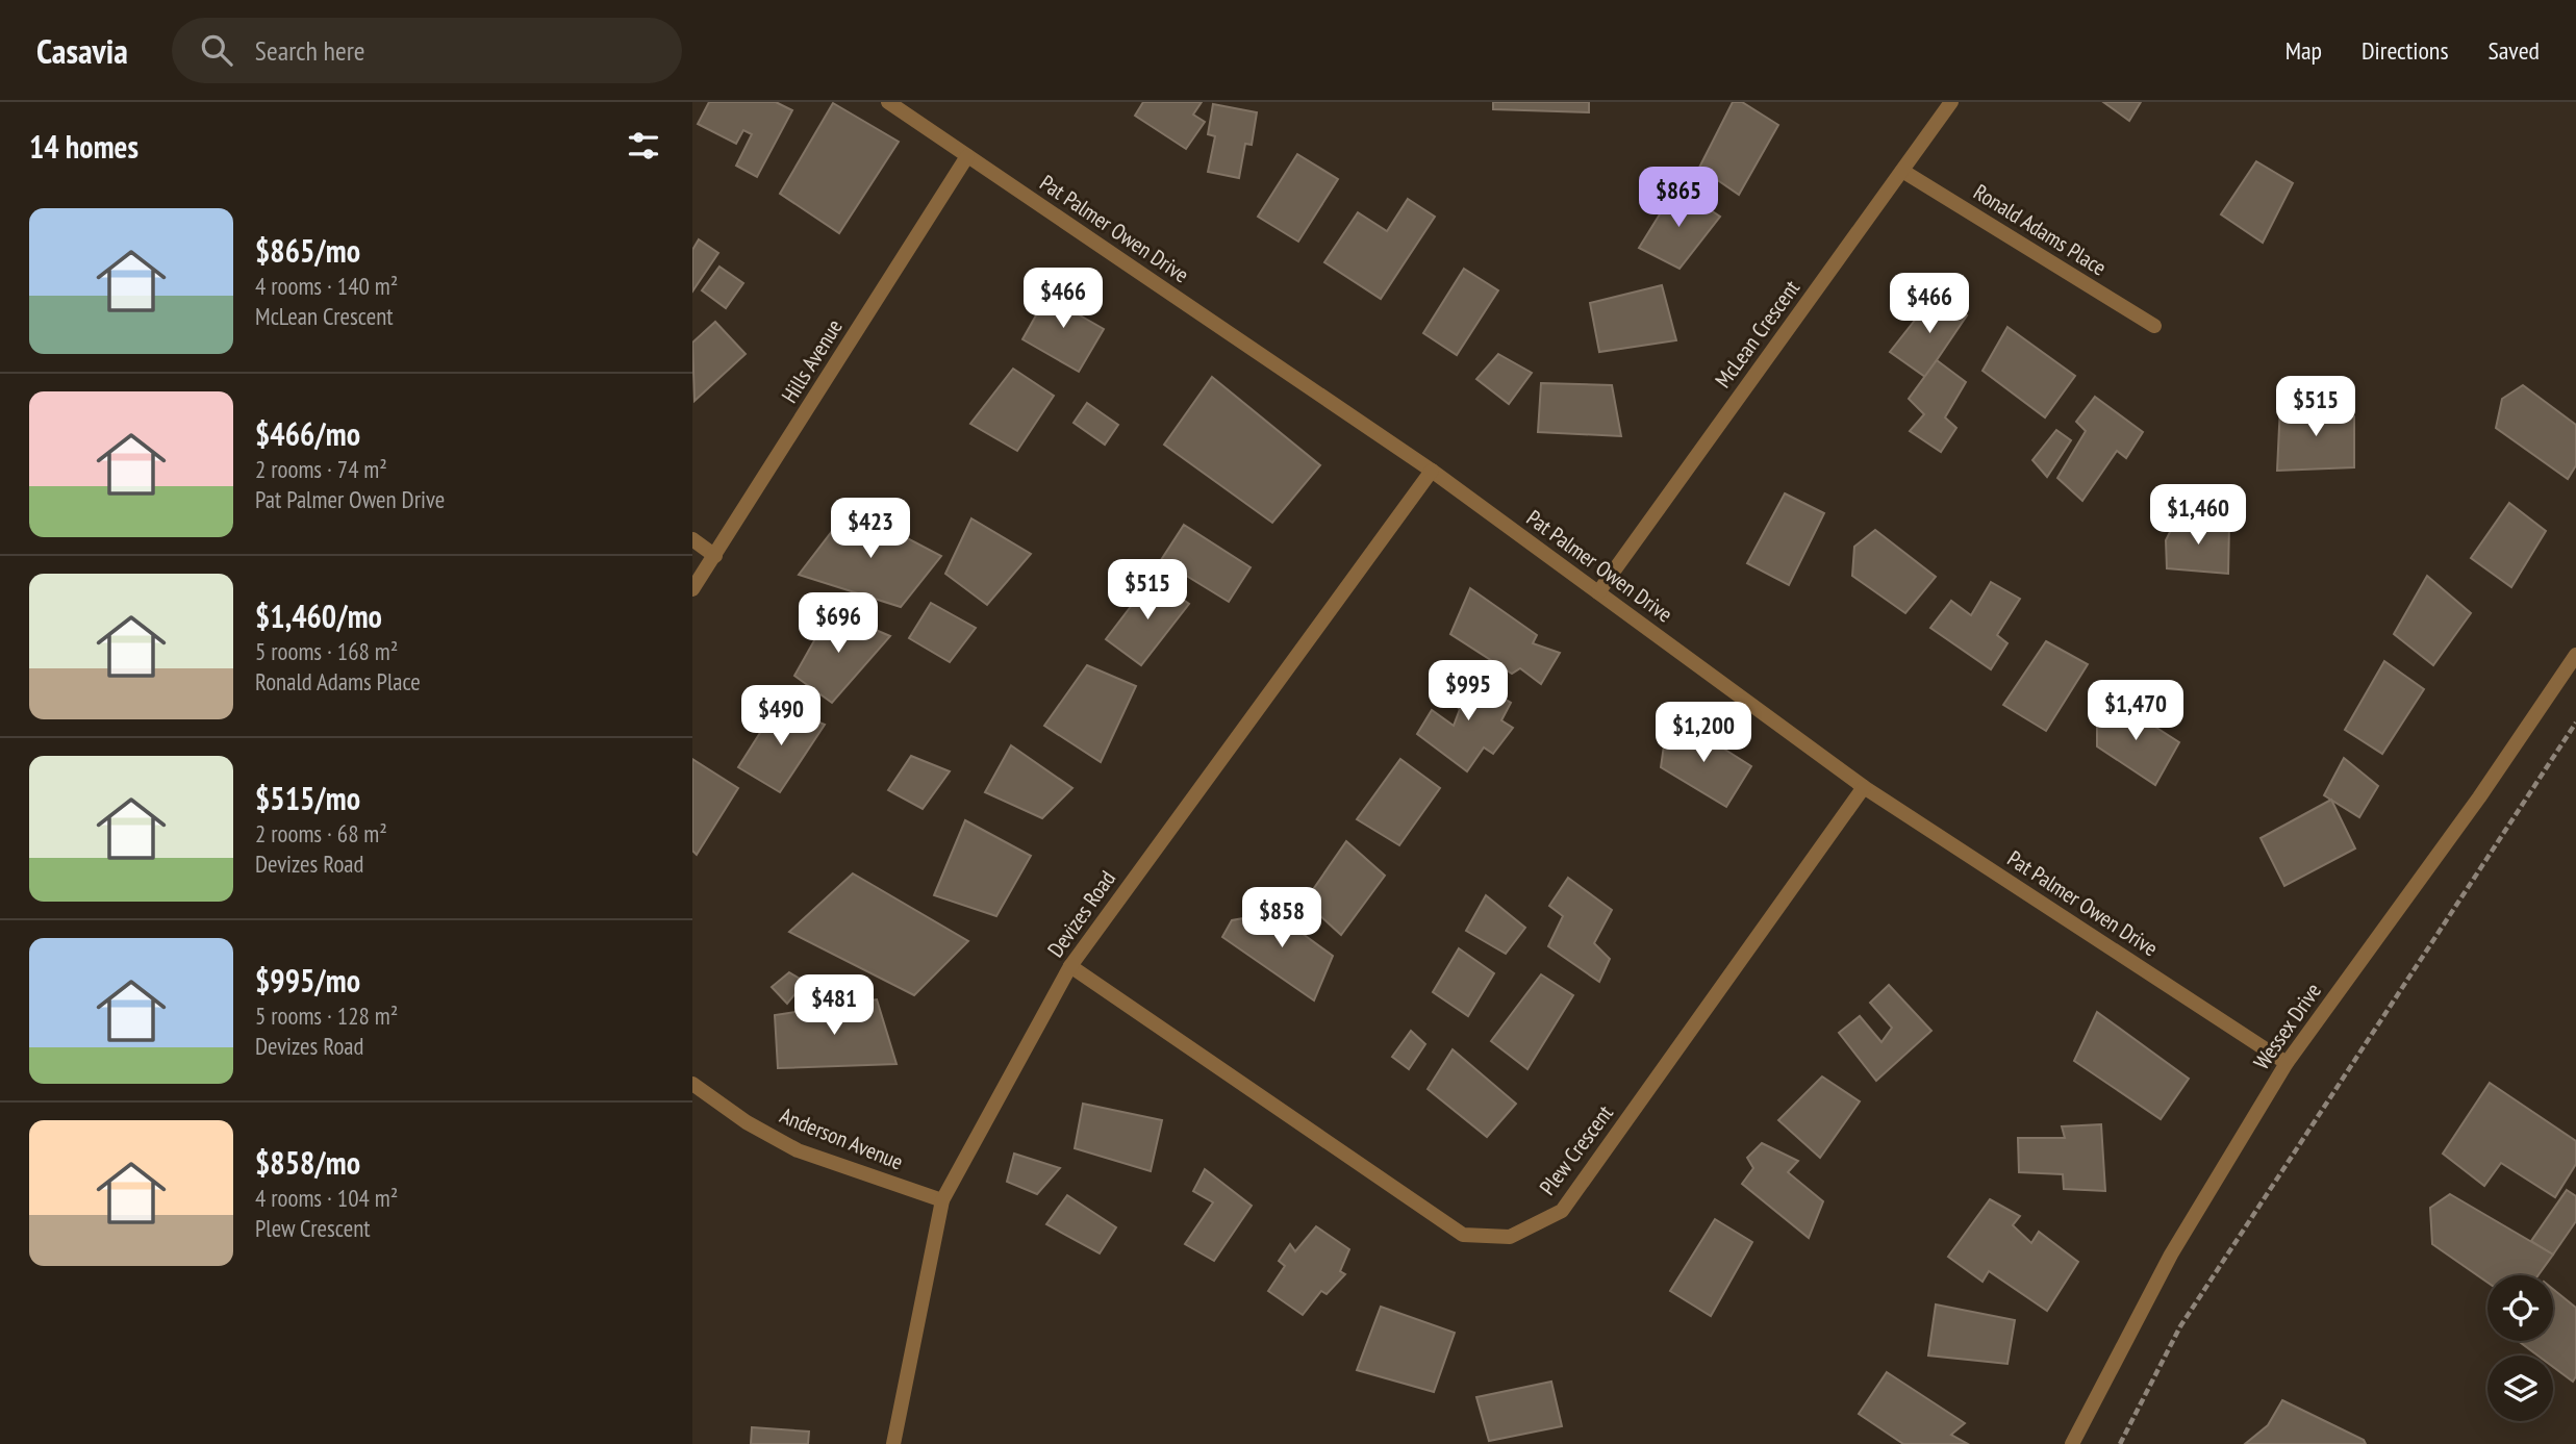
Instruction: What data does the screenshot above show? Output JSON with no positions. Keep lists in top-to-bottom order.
{
  "streets": {
    "street": [
      "Pat Palmer Owen Drive",
      "Ronald Adams Place",
      "McLean Crescent",
      "Hills Avenue",
      "Devizes Road",
      "Wessex Drive",
      "Anderson Avenue",
      "Plew Crescent"
    ]
  },
  "crossings": [
    ["Pat Palmer Owen Drive", "McLean Crescent"],
    ["Pat Palmer Owen Drive", "Hills Avenue"],
    ["Pat Palmer Owen Drive", "Devizes Road"],
    ["Pat Palmer Owen Drive", "Wessex Drive"],
    ["Pat Palmer Owen Drive", "Plew Crescent"],
    ["Ronald Adams Place", "McLean Crescent"],
    ["Devizes Road", "Anderson Avenue"],
    ["Devizes Road", "Plew Crescent"]
  ],
  "page": {
    "header": "Casavia",
    "search": "Search here",
    "nav": ["Map", "Directions", "Saved"],
    "heading": "14 homes",
    "price": [
      "$865",
      "$466",
      "$466",
      "$515",
      "$1,460",
      "$423",
      "$515",
      "$696",
      "$995",
      "$1,470",
      "$490",
      "$1,200",
      "$858",
      "$481"
    ],
    "list": [
      {
        "name": "$865/mo",
        "note": "4 rooms · 140 m² · McLean Crescent"
      },
      {
        "name": "$466/mo",
        "note": "2 rooms · 74 m² · Pat Palmer Owen Drive"
      },
      {
        "name": "$1,460/mo",
        "note": "5 rooms · 168 m² · Ronald Adams Place"
      },
      {
        "name": "$515/mo",
        "note": "2 rooms · 68 m² · Devizes Road"
      },
      {
        "name": "$995/mo",
        "note": "5 rooms · 128 m² · Devizes Road"
      },
      {
        "name": "$858/mo",
        "note": "4 rooms · 104 m² · Plew Crescent"
      }
    ]
  }
}
